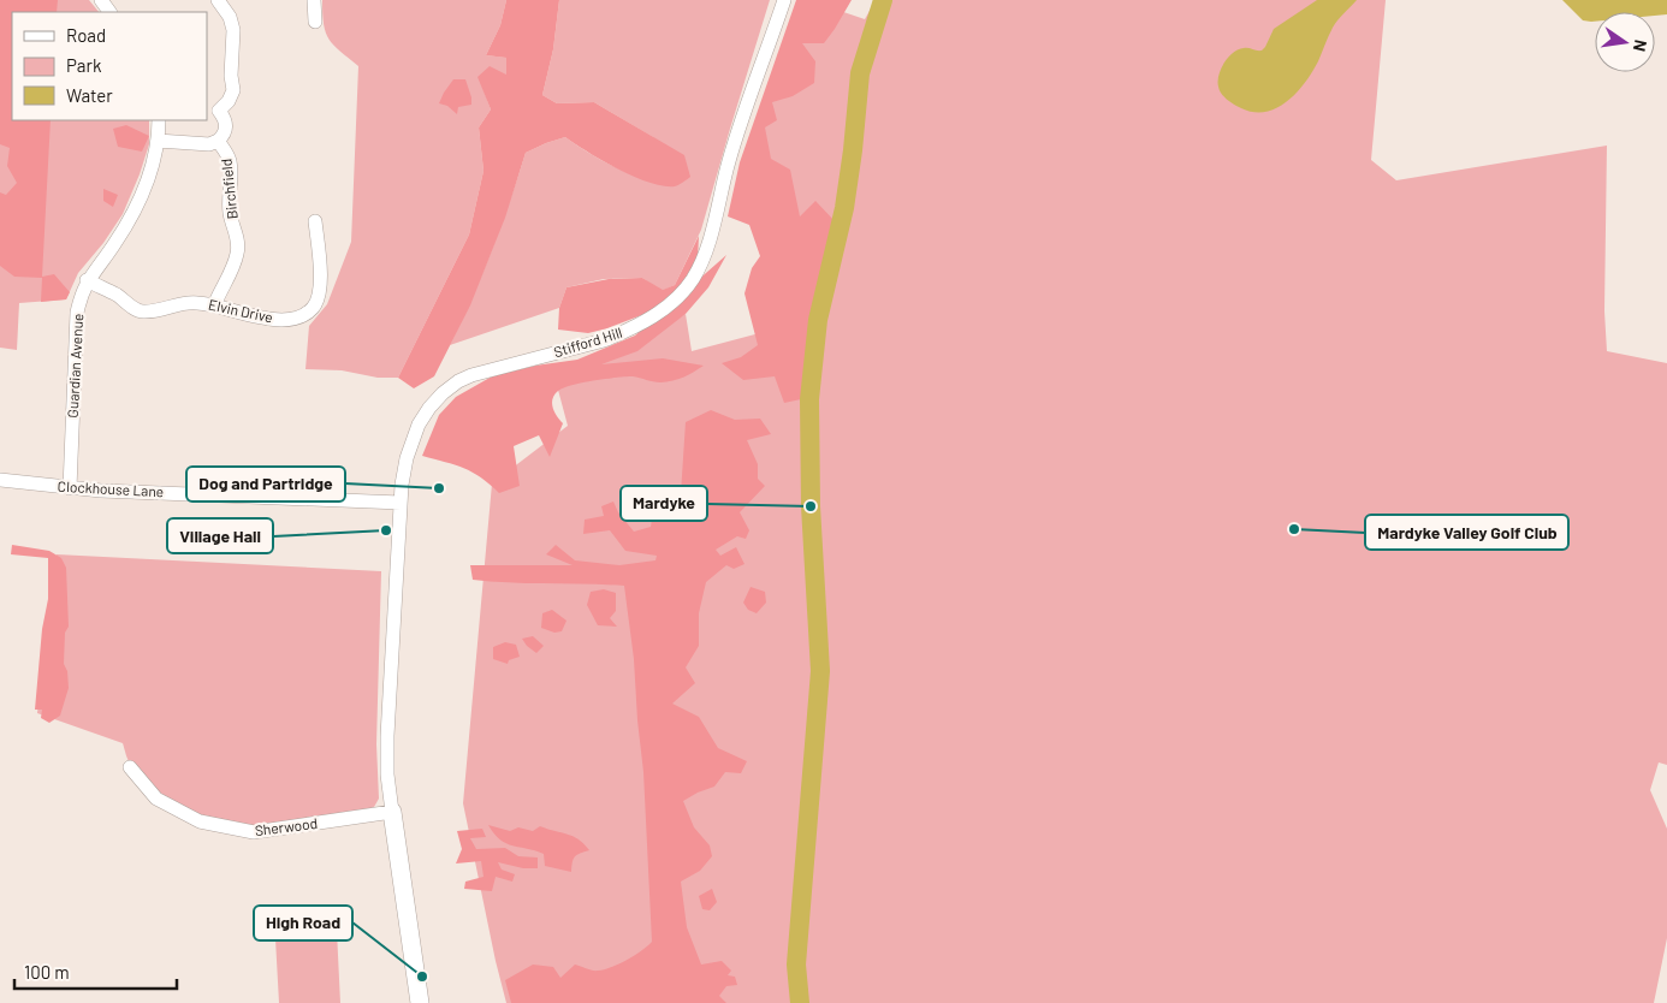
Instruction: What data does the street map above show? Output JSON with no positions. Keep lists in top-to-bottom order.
{
  "streets": {
    "street": [
      "Birchfield",
      "Elvin Drive",
      "Stifford Hill",
      "Guardian Avenue",
      "Clockhouse Lane",
      "Sherwood"
    ]
  },
  "crossings": [
    ["Birchfield", "Elvin Drive"],
    ["Birchfield", "Guardian Avenue"],
    ["Elvin Drive", "Guardian Avenue"],
    ["Stifford Hill", "Clockhouse Lane"],
    ["Stifford Hill", "Sherwood"],
    ["Guardian Avenue", "Clockhouse Lane"]
  ],
  "places": [
    "Dog and Partridge",
    "Mardyke",
    "Mardyke Valley Golf Club",
    "Village Hall",
    "High Road"
  ],
  "legend": ["Road", "Park", "Water"],
  "scale_bar": "100 m",
  "north": "right"
}
